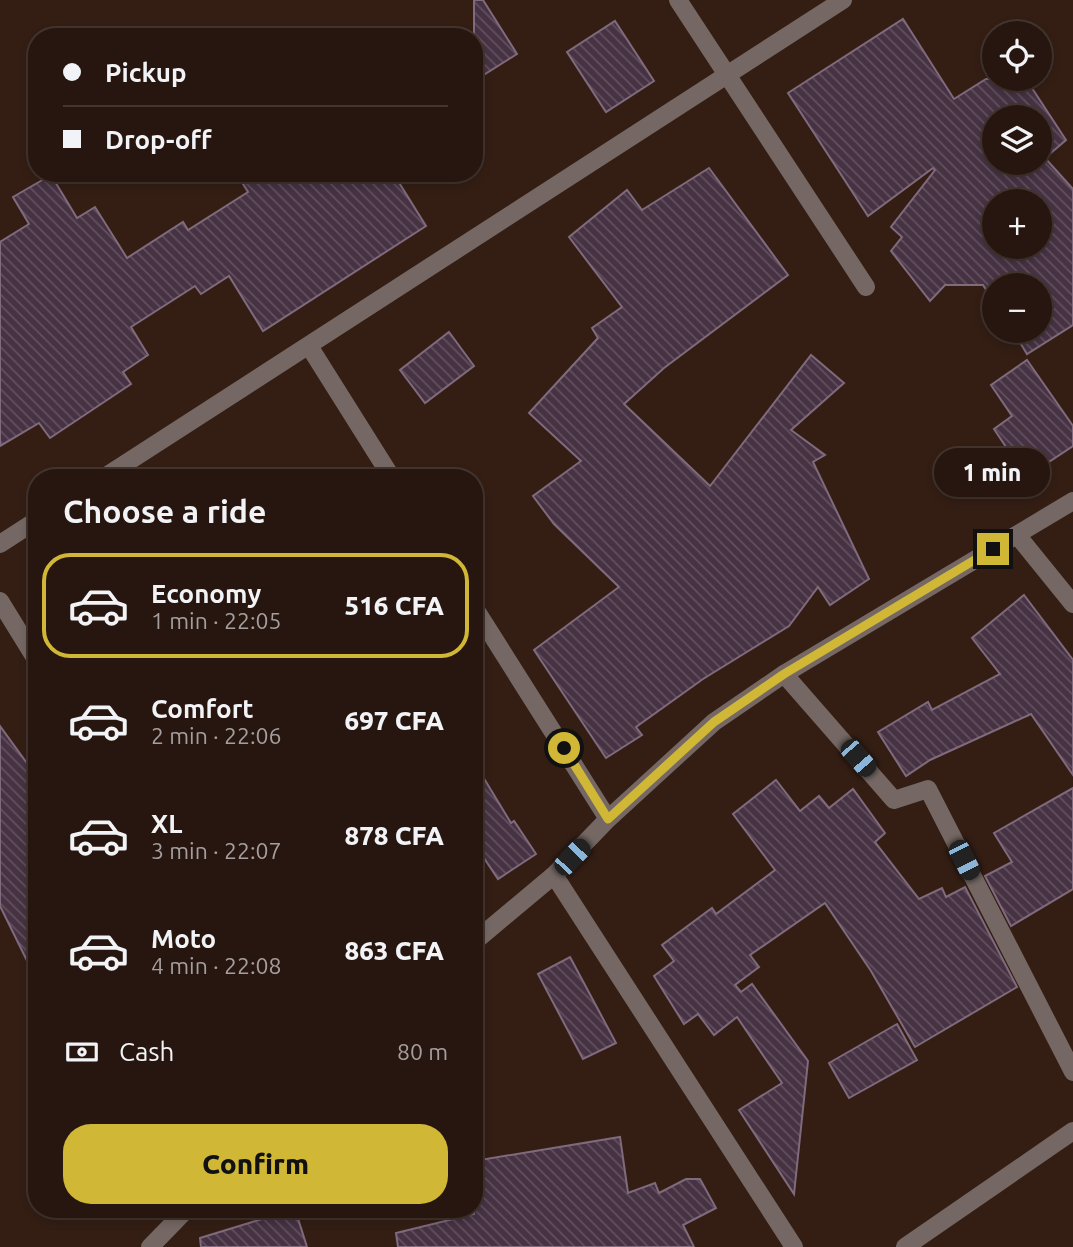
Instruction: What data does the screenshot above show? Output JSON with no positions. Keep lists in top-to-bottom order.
{
  "page": {
    "map_buttons": ["+", "−"],
    "banner": ["Pickup", "Drop-off"],
    "bubble": "1 min",
    "heading": "Choose a ride",
    "list": [
      {
        "name": "Economy",
        "note": "1 min · 22:05",
        "value": "516 CFA"
      },
      {
        "name": "Comfort",
        "note": "2 min · 22:06",
        "value": "697 CFA"
      },
      {
        "name": "XL",
        "note": "3 min · 22:07",
        "value": "878 CFA"
      },
      {
        "name": "Moto",
        "note": "4 min · 22:08",
        "value": "863 CFA"
      }
    ],
    "pay": ["Cash", "80 m"],
    "buttons": "Confirm"
  }
}
